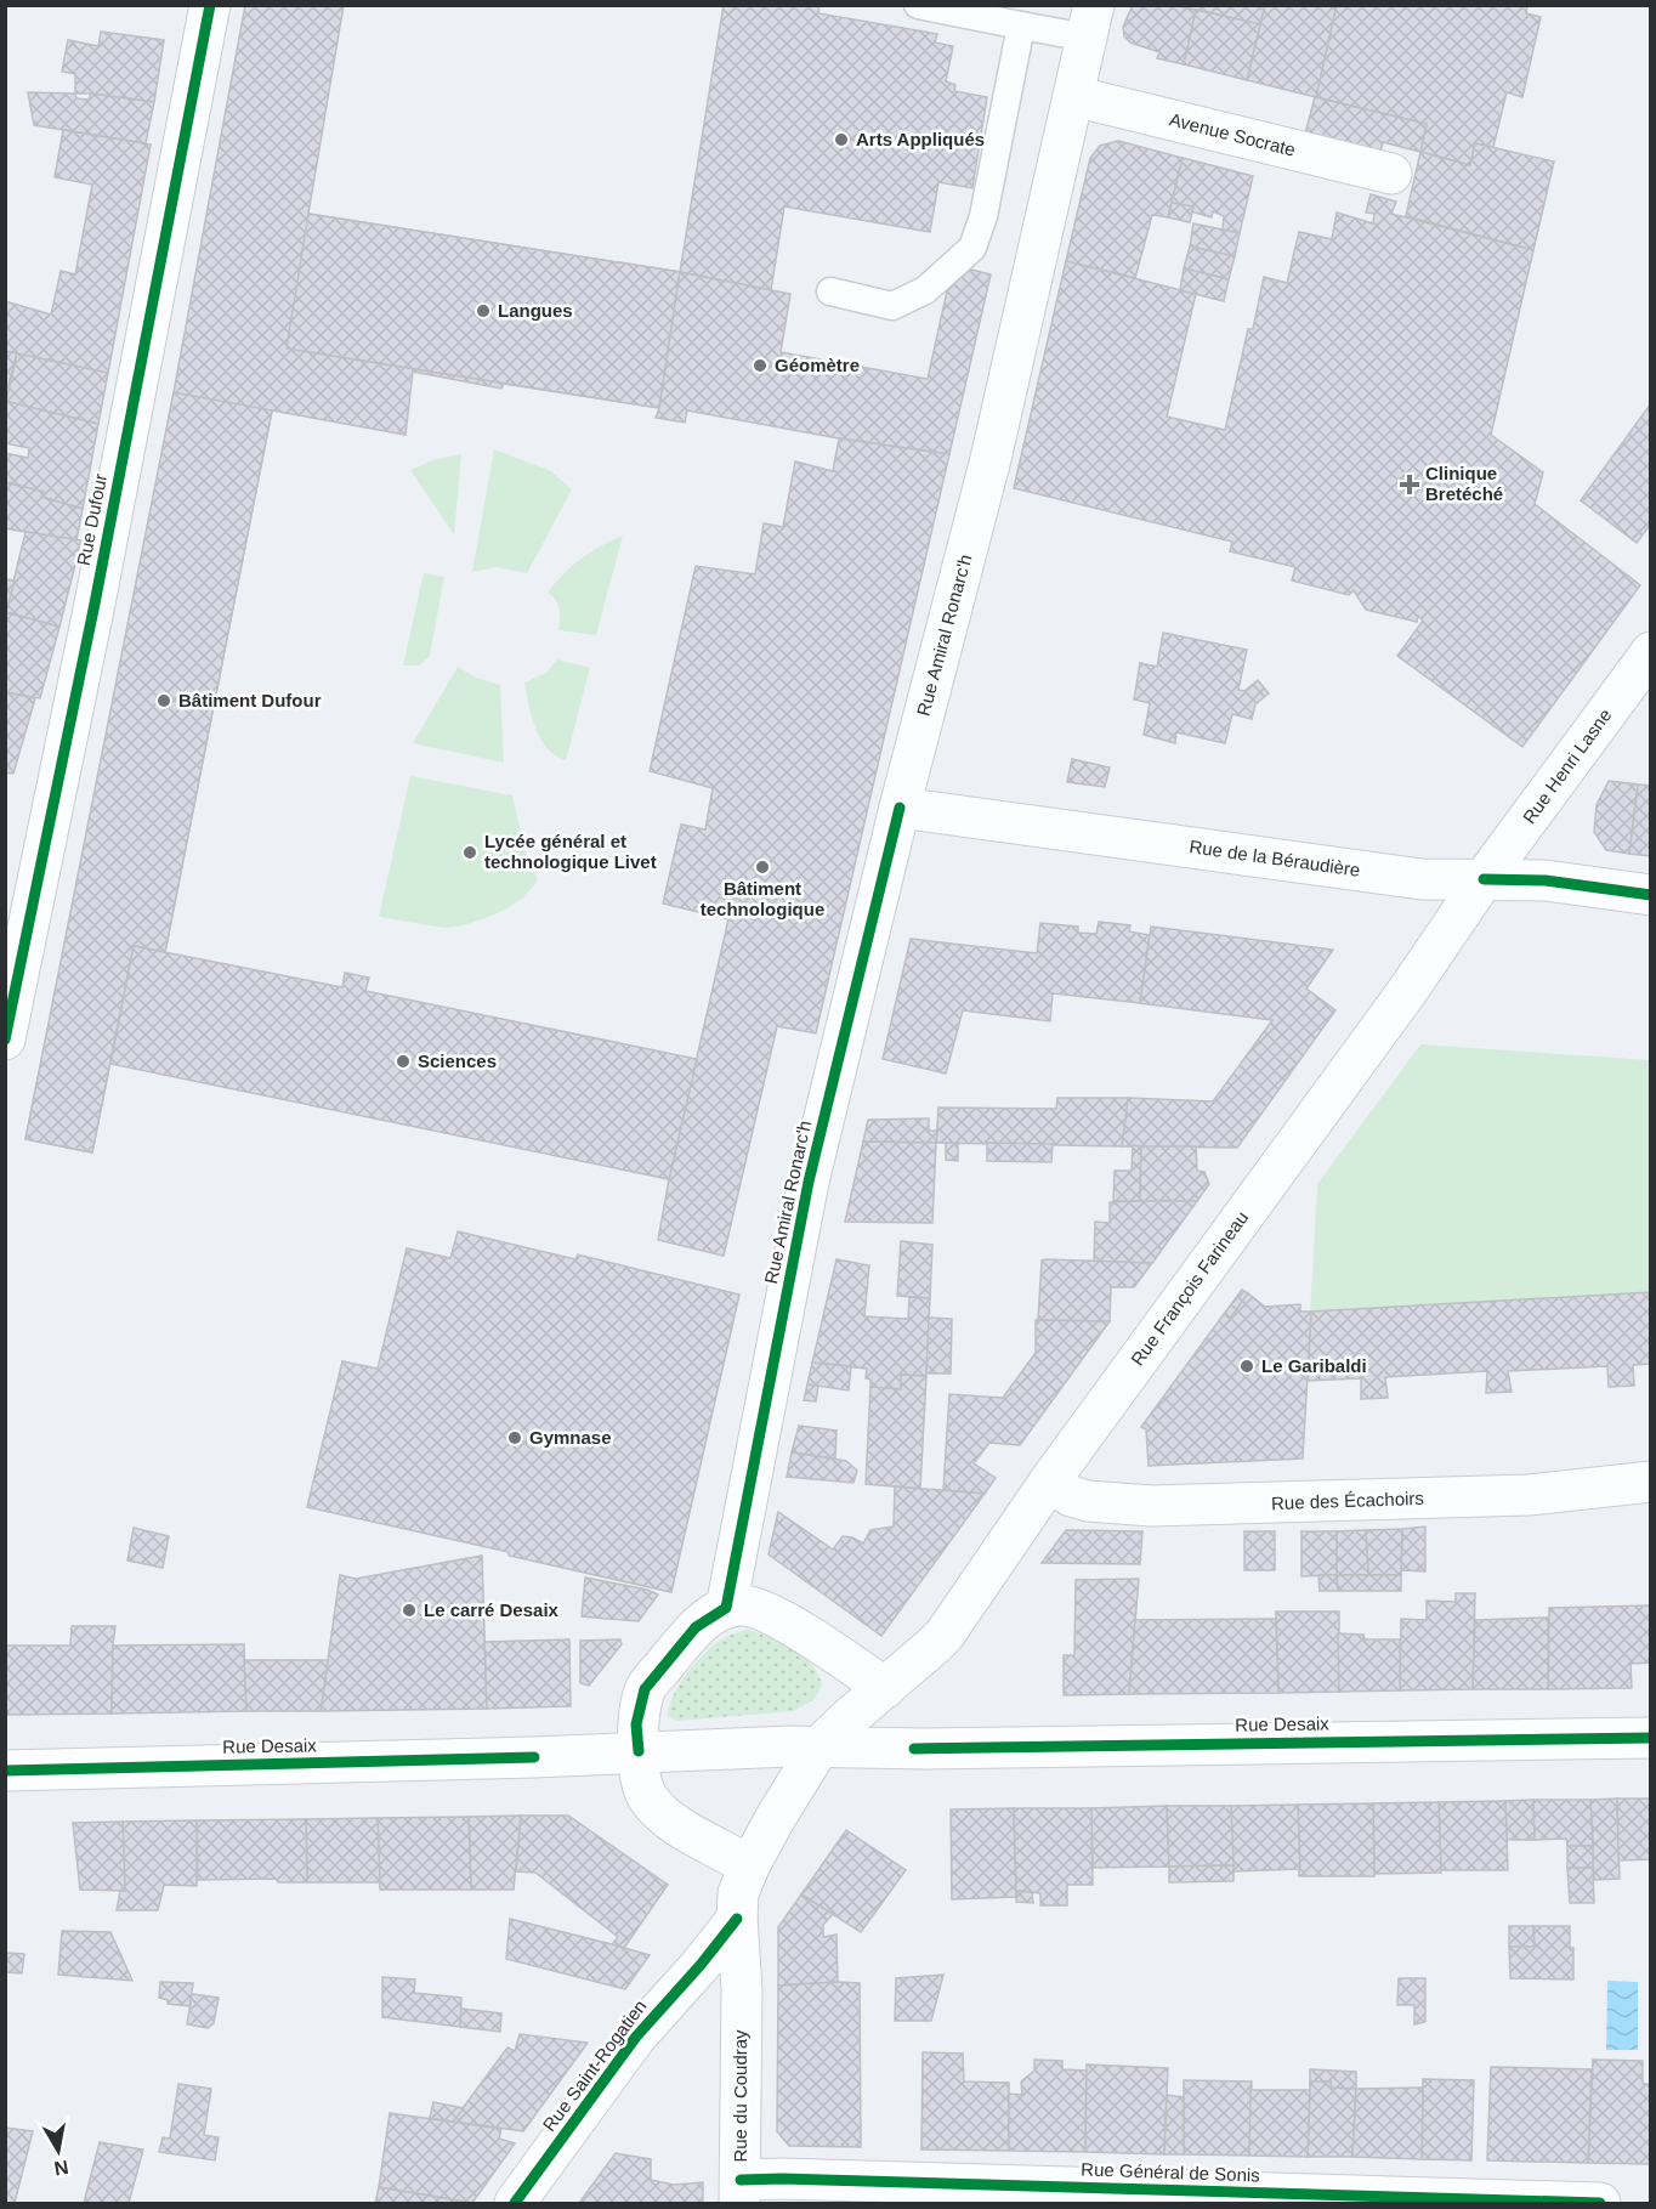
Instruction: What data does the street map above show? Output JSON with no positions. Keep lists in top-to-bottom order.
{
  "streets": {
    "street": [
      "Avenue Socrate",
      "Rue Dufour",
      "Rue Amiral Ronarc'h",
      "Rue Henri Lasne",
      "Rue de la Béraudière",
      "Rue François Farineau",
      "Rue des Écachoirs",
      "Rue Desaix",
      "Rue Saint-Rogatien",
      "Rue du Coudray",
      "Rue Général de Sonis"
    ]
  },
  "crossings": [
    ["Avenue Socrate", "Rue Amiral Ronarc'h"],
    ["Rue Amiral Ronarc'h", "Rue de la Béraudière"],
    ["Rue Henri Lasne", "Rue de la Béraudière"],
    ["Rue Henri Lasne", "Rue François Farineau"],
    ["Rue de la Béraudière", "Rue François Farineau"],
    ["Rue François Farineau", "Rue des Écachoirs"],
    ["Rue François Farineau", "Rue Desaix"],
    ["Rue François Farineau", "Rue du Coudray"],
    ["Rue Saint-Rogatien", "Rue du Coudray"],
    ["Rue du Coudray", "Rue Général de Sonis"]
  ],
  "places": {
    "other": [
      "Arts Appliqués",
      "Langues",
      "Géomètre",
      "Bâtiment Dufour",
      "Lycée général et technologique Livet",
      "Bâtiment technologique",
      "Sciences",
      "Le Garibaldi",
      "Gymnase",
      "Le carré Desaix"
    ],
    "health": ["Clinique Bretéché"]
  },
  "north": "bottom"
}
